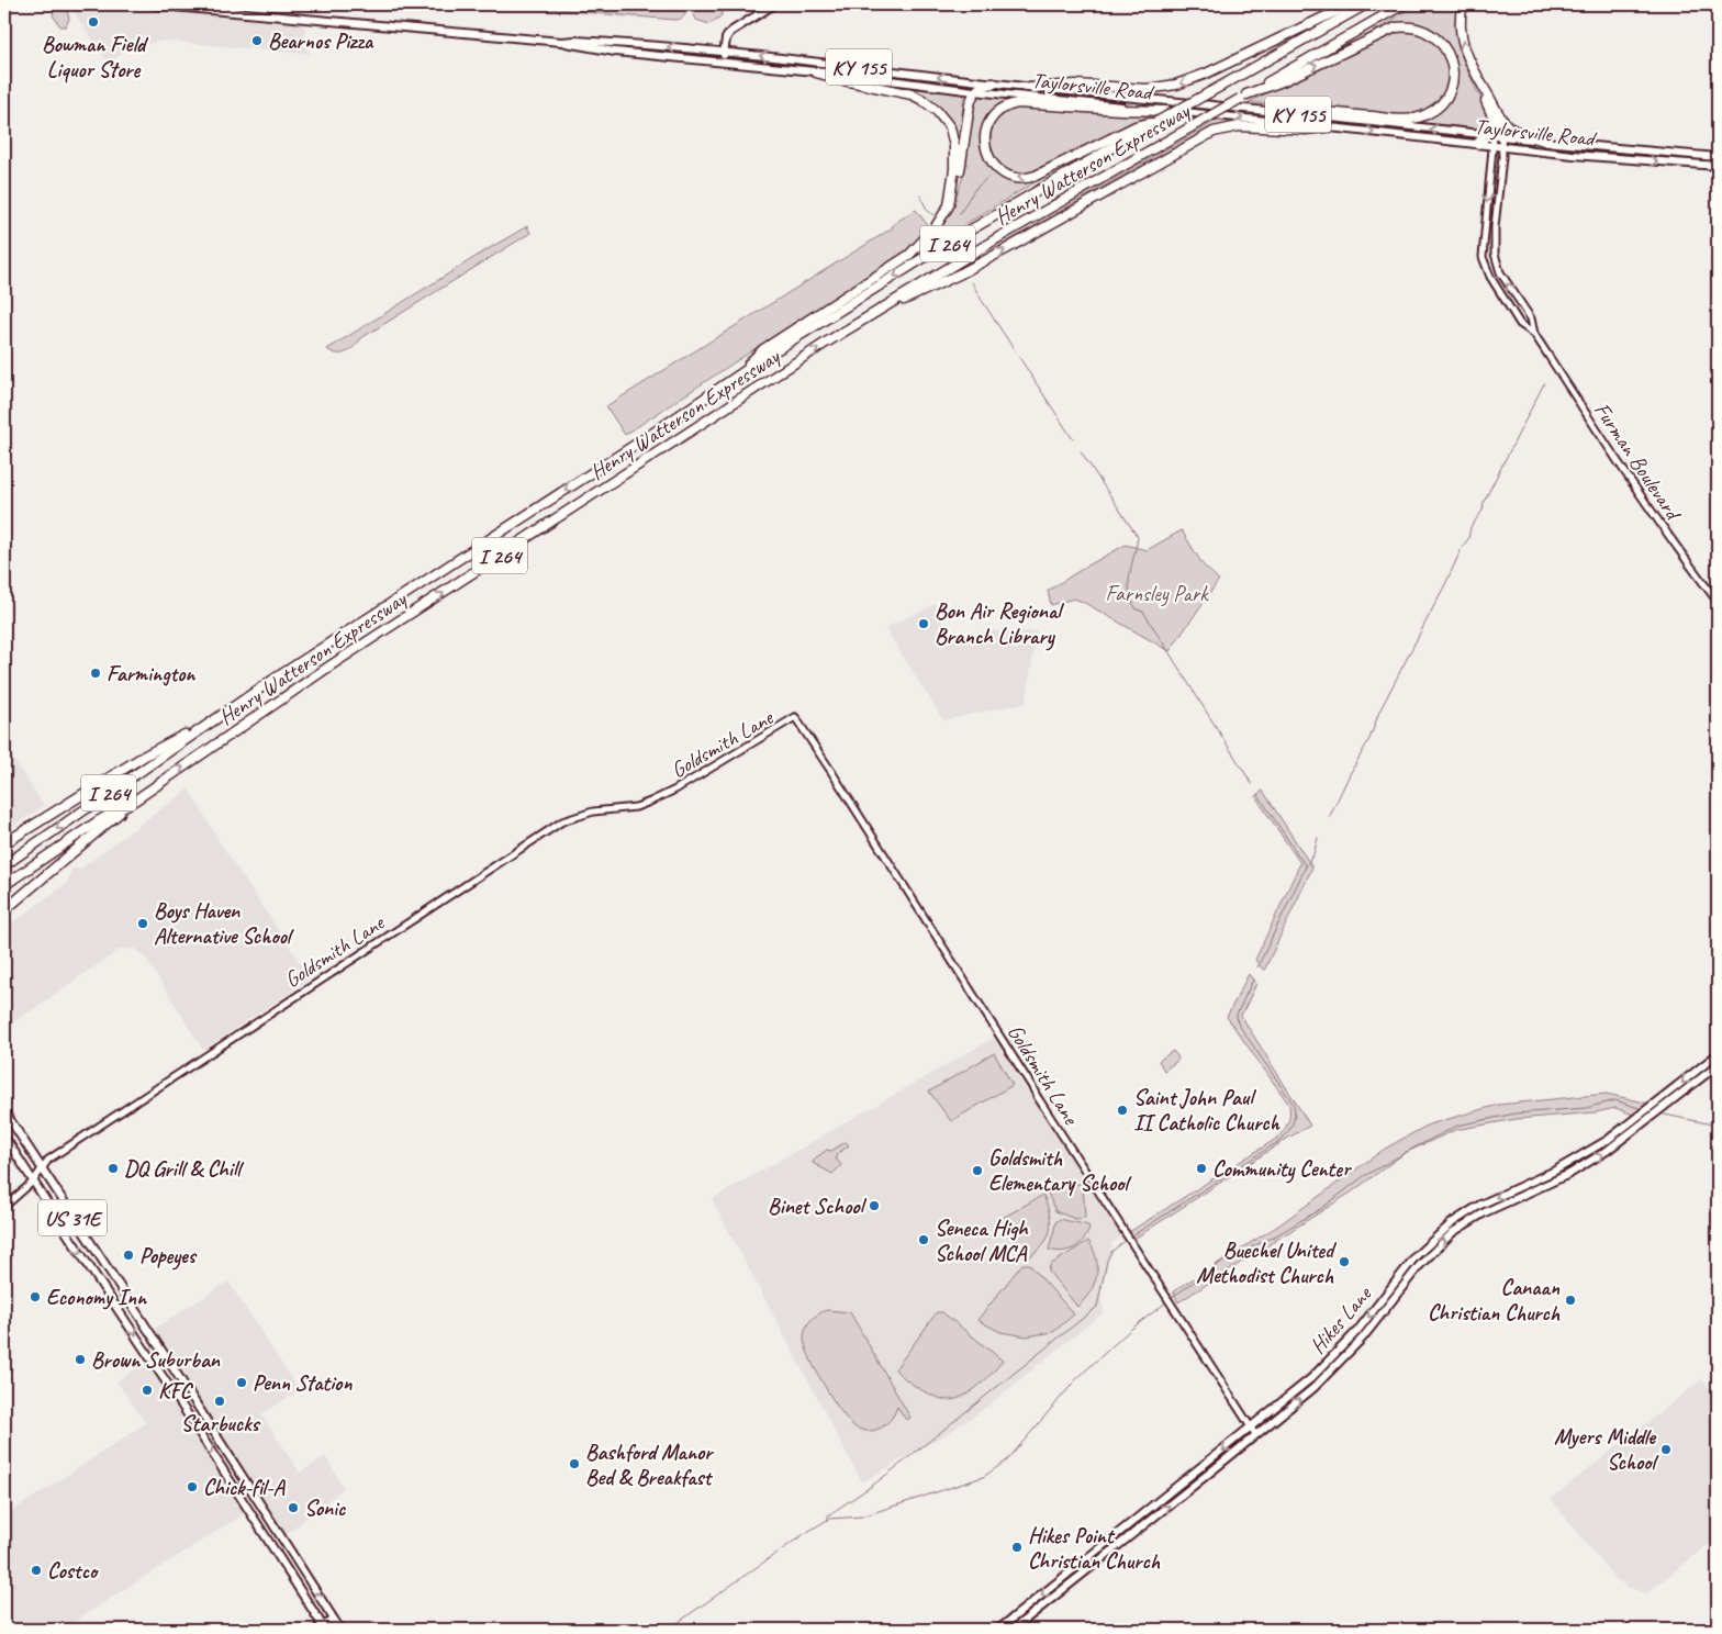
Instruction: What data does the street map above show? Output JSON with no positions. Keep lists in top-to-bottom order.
{
  "streets": {
    "highway": ["Henry Watterson Expressway", "I 264"],
    "main road": [
      "KY 155",
      "Taylorsville Road",
      "US 31E",
      "Hikes Lane"
    ],
    "street": ["Furman Boulevard", "Goldsmith Lane"]
  },
  "crossings": [
    ["Taylorsville Road", "Furman Boulevard"],
    ["Goldsmith Lane", "US 31E"],
    ["Goldsmith Lane", "Hikes Lane"]
  ],
  "parks": ["Farnsley Park"],
  "places": [
    "Bowman Field Liquor Store",
    "Bearnos Pizza",
    "Bon Air Regional Branch Library",
    "Farmington",
    "Boys Haven Alternative School",
    "Saint John Paul II Catholic Church",
    "DQ Grill & Chill",
    "Community Center",
    "Goldsmith Elementary School",
    "Binet School",
    "Seneca High School MCA",
    "Popeyes",
    "Buechel United Methodist Church",
    "Economy Inn",
    "Canaan Christian Church",
    "Brown Suburban",
    "Penn Station",
    "KFC",
    "Starbucks",
    "Myers Middle School",
    "Bashford Manor Bed & Breakfast",
    "Chick-fil-A",
    "Sonic",
    "Hikes Point Christian Church",
    "Costco"
  ]
}
